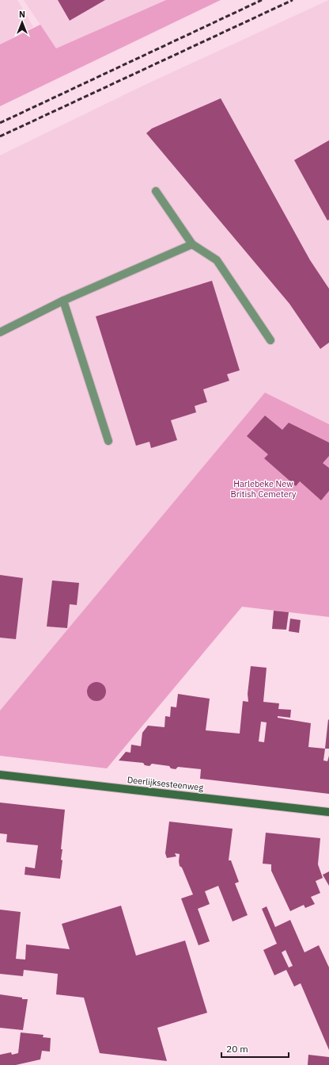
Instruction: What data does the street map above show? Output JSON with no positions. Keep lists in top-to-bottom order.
{
  "streets": {
    "main road": ["Deerlijksesteenweg"]
  },
  "parks": ["Harlebeke New British Cemetery"],
  "scale_bar": "20 m",
  "north": "top"
}
